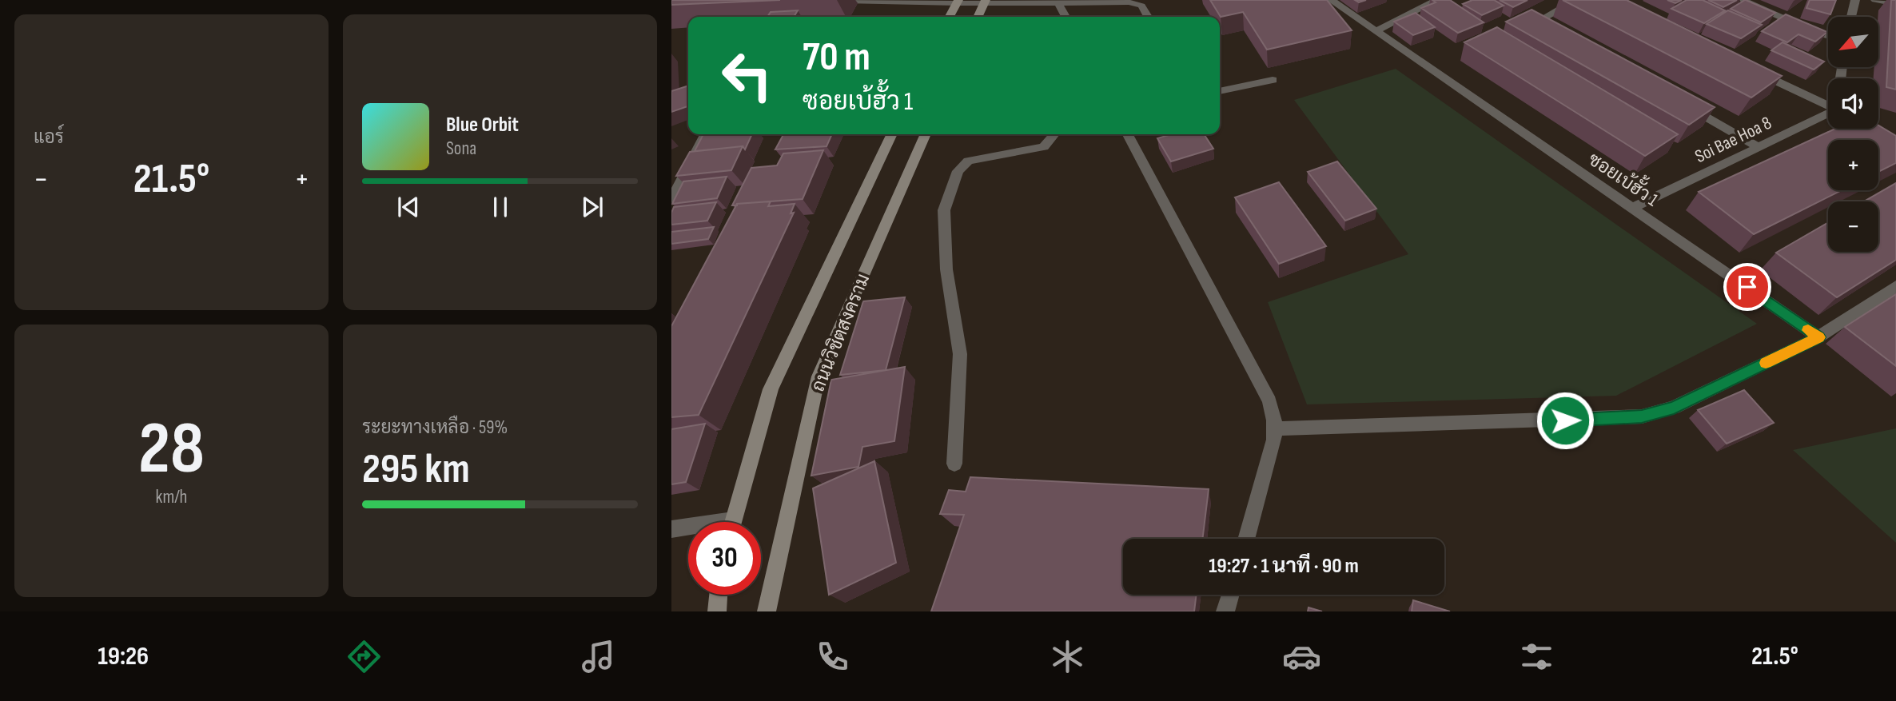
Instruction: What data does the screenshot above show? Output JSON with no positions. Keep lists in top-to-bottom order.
{
  "streets": {
    "main road": ["ถนนวิชิตสงคราม"],
    "street": ["Soi Bae Hoa 8", "ซอยเบ้ฮั้ว 1"]
  },
  "crossings": [
    ["Soi Bae Hoa 8", "ซอยเบ้ฮั้ว 1"]
  ],
  "north": "bottom left",
  "page": {
    "tile": [
      "แอร์",
      ["28", "km/h"],
      ["ระยะทางเหลือ · 59%", "295 km"]
    ],
    "map_buttons": ["+", "−"],
    "turn": ["70 m", "ซอยเบ้ฮั้ว 1"],
    "song": ["Blue Orbit", "Sona"],
    "heat": ["−", "21.5°", "+"],
    "limit": "30",
    "trip": "19:27 · 1 นาที · 90 m",
    "tabs": ["19:26", "21.5°"]
  }
}
